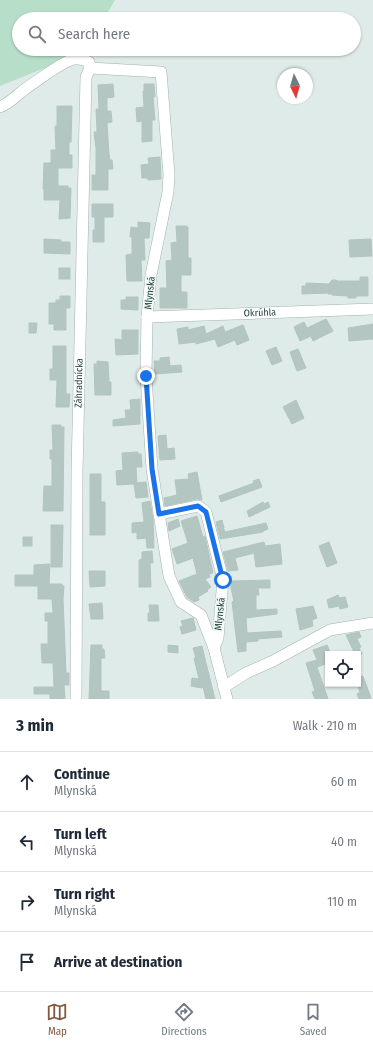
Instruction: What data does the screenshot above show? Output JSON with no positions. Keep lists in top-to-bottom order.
{
  "streets": {
    "street": ["Mlynská", "Okrúhla", "Záhradnícka"]
  },
  "crossings": [
    ["Mlynská", "Okrúhla"],
    ["Mlynská", "Záhradnícka"]
  ],
  "north": "bottom",
  "page": {
    "search": "Search here",
    "heading": ["3 min", "Walk · 210 m"],
    "list": [
      ["Continue", "Mlynská", "60 m"],
      ["Turn left", "Mlynská", "40 m"],
      ["Turn right", "Mlynská", "110 m"],
      "Arrive at destination"
    ],
    "nav": ["Map", "Directions", "Saved"]
  }
}
